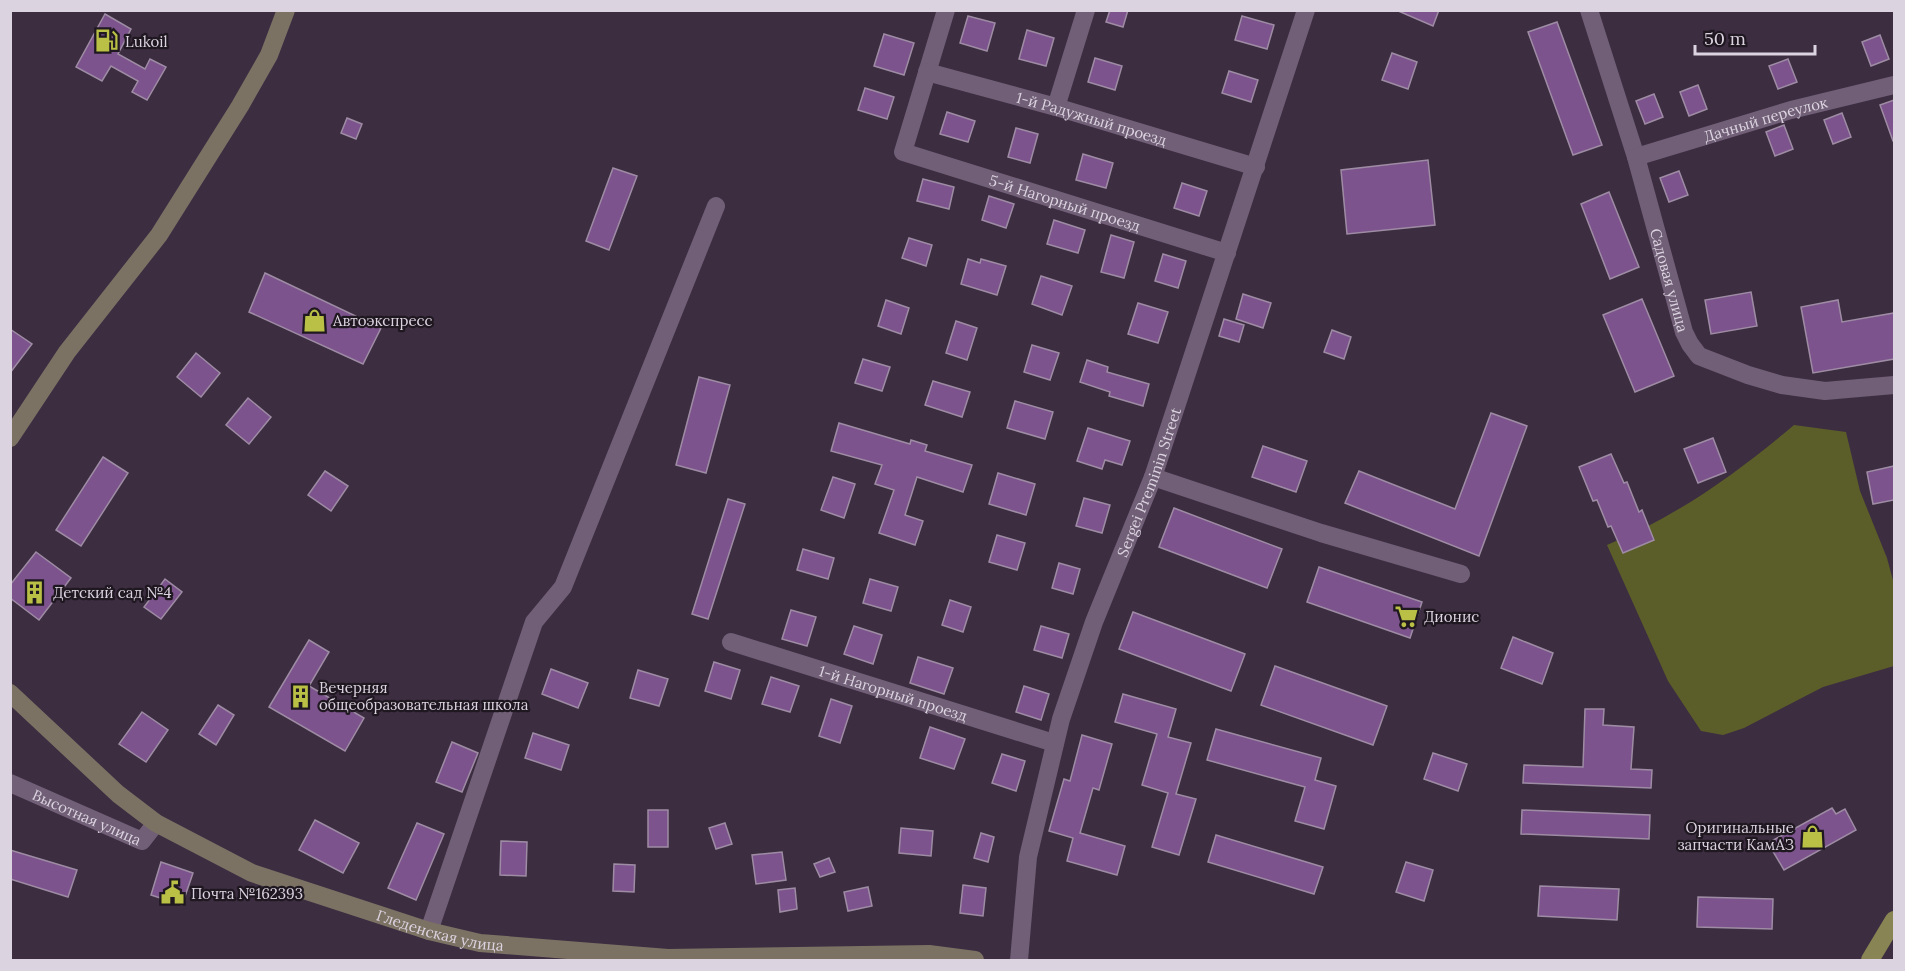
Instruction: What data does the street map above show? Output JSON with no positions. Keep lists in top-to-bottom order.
{
  "streets": {
    "main road": ["Гледенская улица"],
    "street": [
      "1-й Радужный проезд",
      "Дачный переулок",
      "5-й Нагорный проезд",
      "Садовая улица",
      "Sergei Preminin Street",
      "1-й Нагорный проезд",
      "Высотная улица"
    ]
  },
  "crossings": [
    ["1-й Радужный проезд", "5-й Нагорный проезд"],
    ["1-й Радужный проезд", "Sergei Preminin Street"],
    ["Дачный переулок", "Садовая улица"],
    ["5-й Нагорный проезд", "Sergei Preminin Street"],
    ["Sergei Preminin Street", "1-й Нагорный проезд"],
    ["Высотная улица", "Гледенская улица"]
  ],
  "places": {
    "fuel station": ["Lukoil"],
    "shop": ["Автоэкспресс", "Оригинальные запчасти КамАЗ"],
    "building": ["Детский сад №4", "Вечерняя общеобразовательная школа"],
    "supermarket": ["Дионис"],
    "public building": ["Почта №162393"]
  },
  "scale_bar": "50 m"
}
